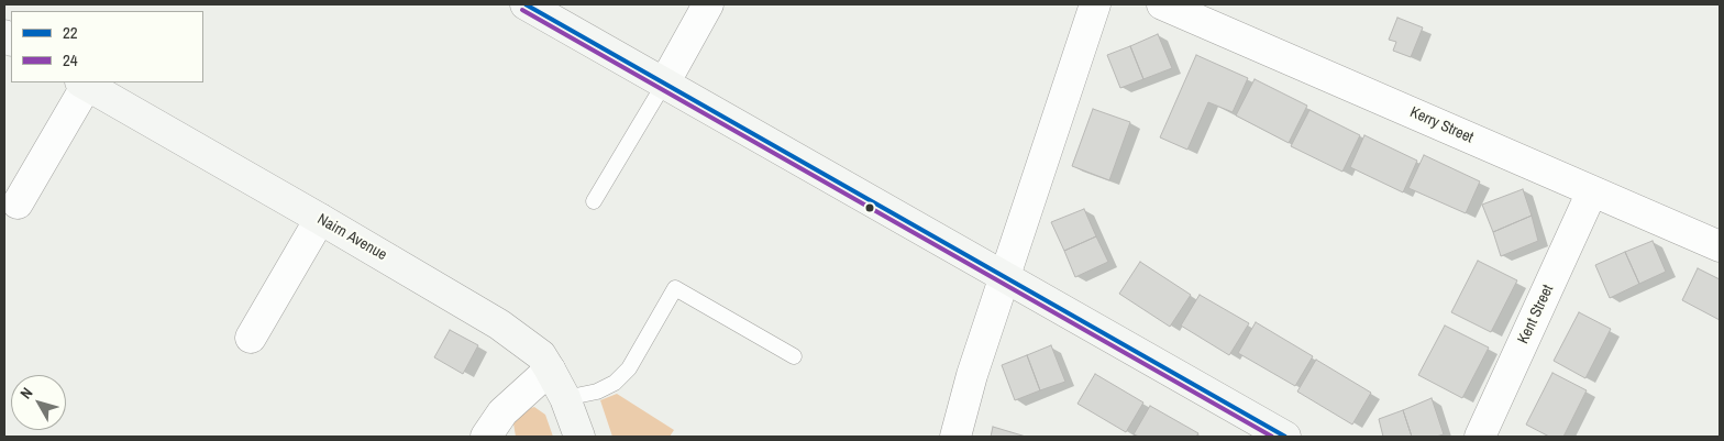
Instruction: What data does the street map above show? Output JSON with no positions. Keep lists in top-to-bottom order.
{
  "streets": {
    "street": ["Kerry Street", "Nairn Avenue", "Kent Street"]
  },
  "crossings": [
    ["Kerry Street", "Kent Street"]
  ],
  "lines": ["transit line 22", "transit line 24"],
  "legend": ["22", "24"],
  "north": "top left"
}
